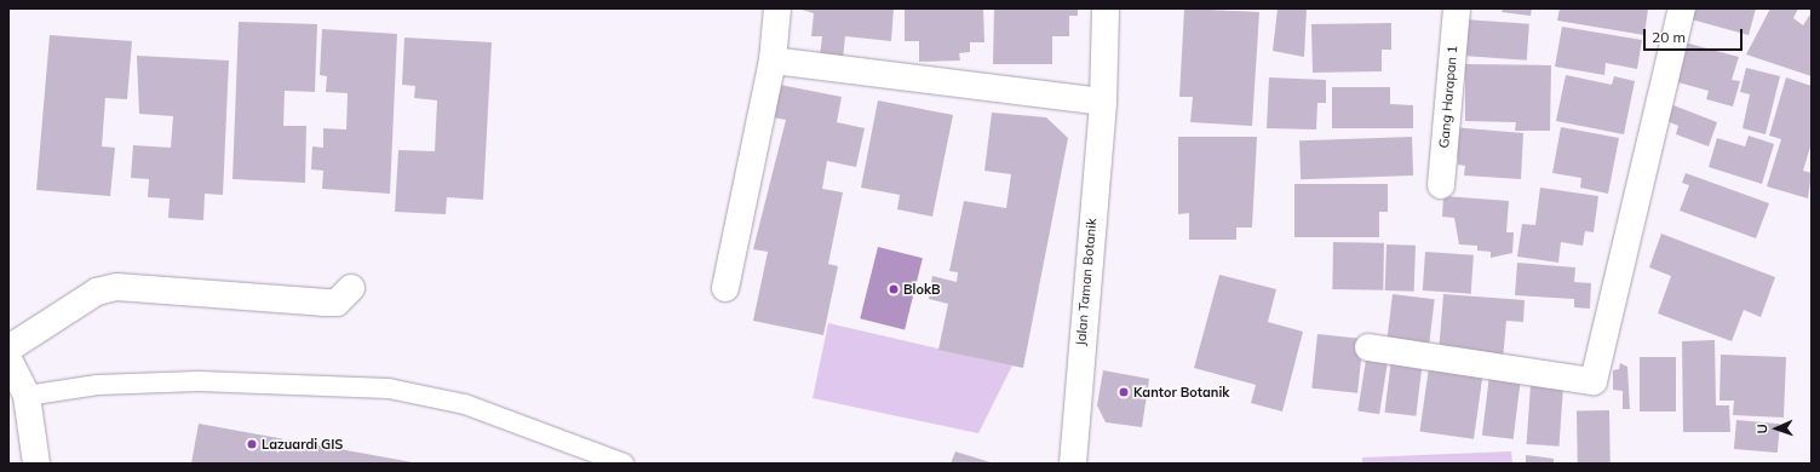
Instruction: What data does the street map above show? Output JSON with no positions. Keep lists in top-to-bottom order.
{
  "streets": {
    "street": ["Gang Harapan 1", "Jalan Taman Botanik"]
  },
  "places": ["BlokB", "Kantor Botanik", "Lazuardi GIS"],
  "scale_bar": "20 m",
  "north": "left"
}
